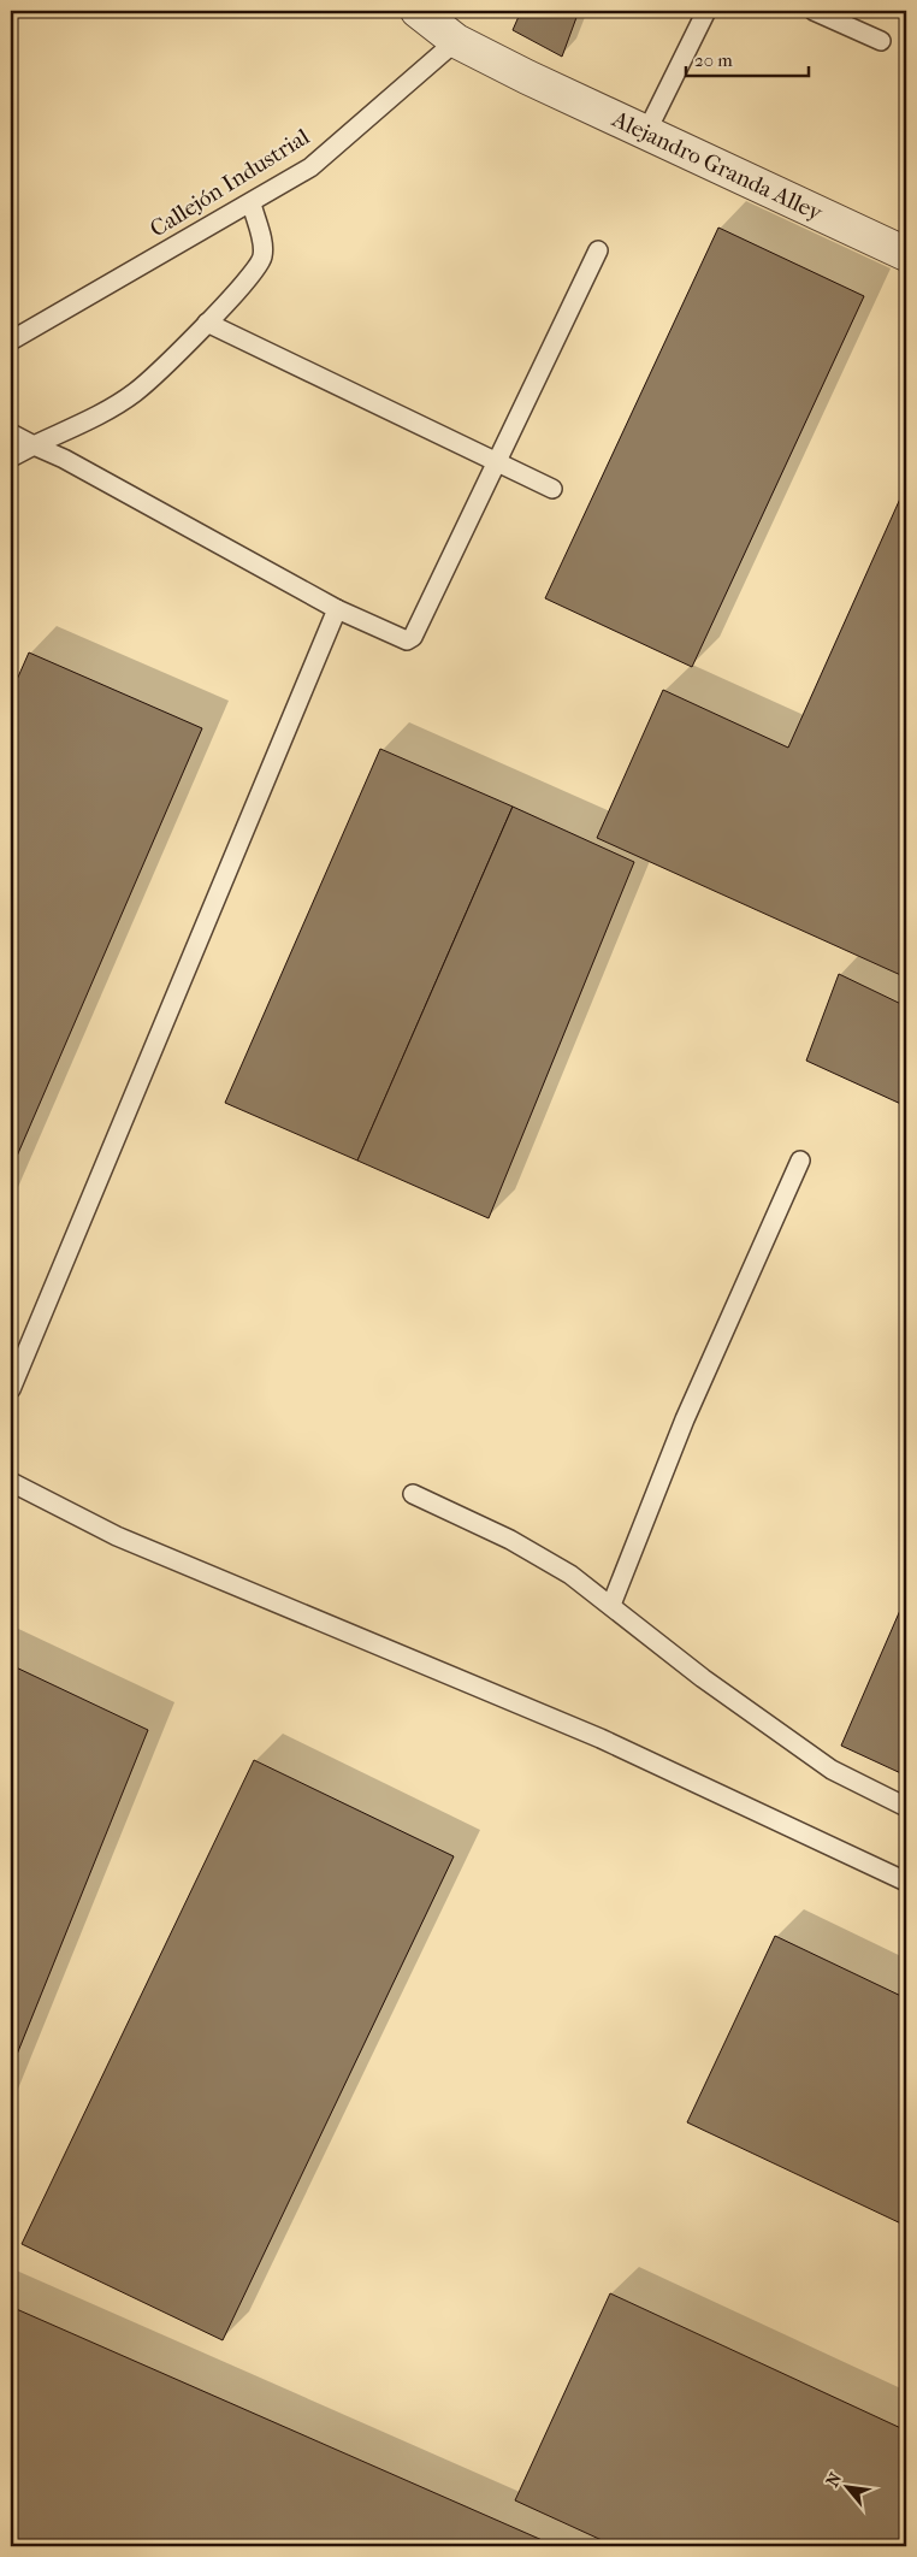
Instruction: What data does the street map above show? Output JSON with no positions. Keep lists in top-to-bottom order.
{
  "streets": {
    "street": ["Alejandro Granda Alley"],
    "lane": ["Callejón Industrial"]
  },
  "crossings": [
    ["Alejandro Granda Alley", "Callejón Industrial"]
  ],
  "scale_bar": "20 m",
  "north": "top left"
}
